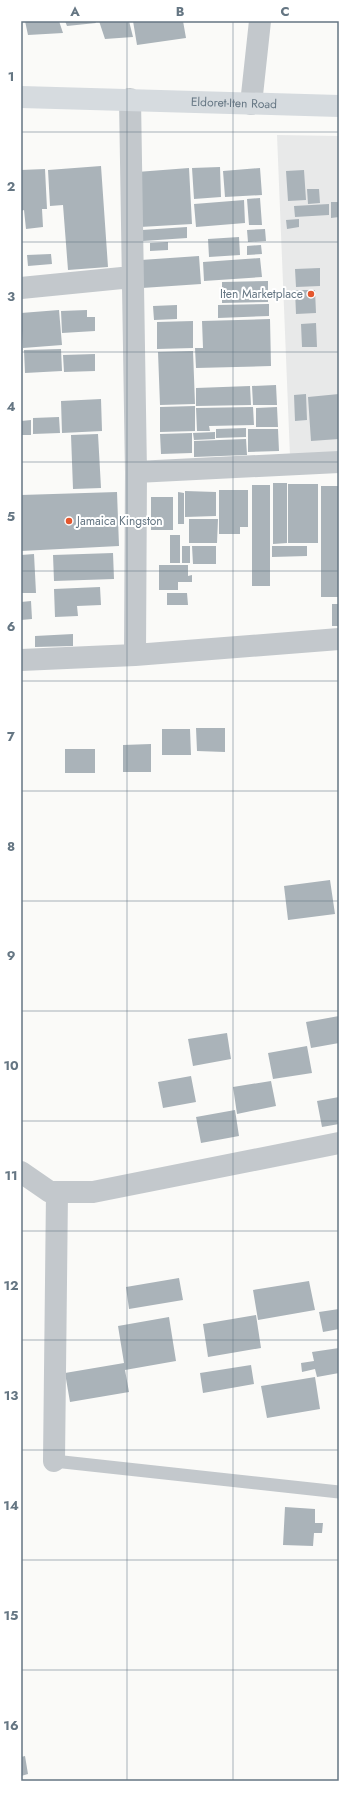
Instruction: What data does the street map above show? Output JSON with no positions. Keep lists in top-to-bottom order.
{
  "streets": {
    "main road": ["Eldoret-Iten Road"]
  },
  "places": ["Iten Marketplace", "Jamaica Kingston"],
  "grid": {
    "columns": ["A", "B", "C"],
    "rows": [
      "1",
      "2",
      "3",
      "4",
      "5",
      "6",
      "7",
      "8",
      "9",
      "10",
      "11",
      "12",
      "13",
      "14",
      "15",
      "16"
    ]
  }
}
